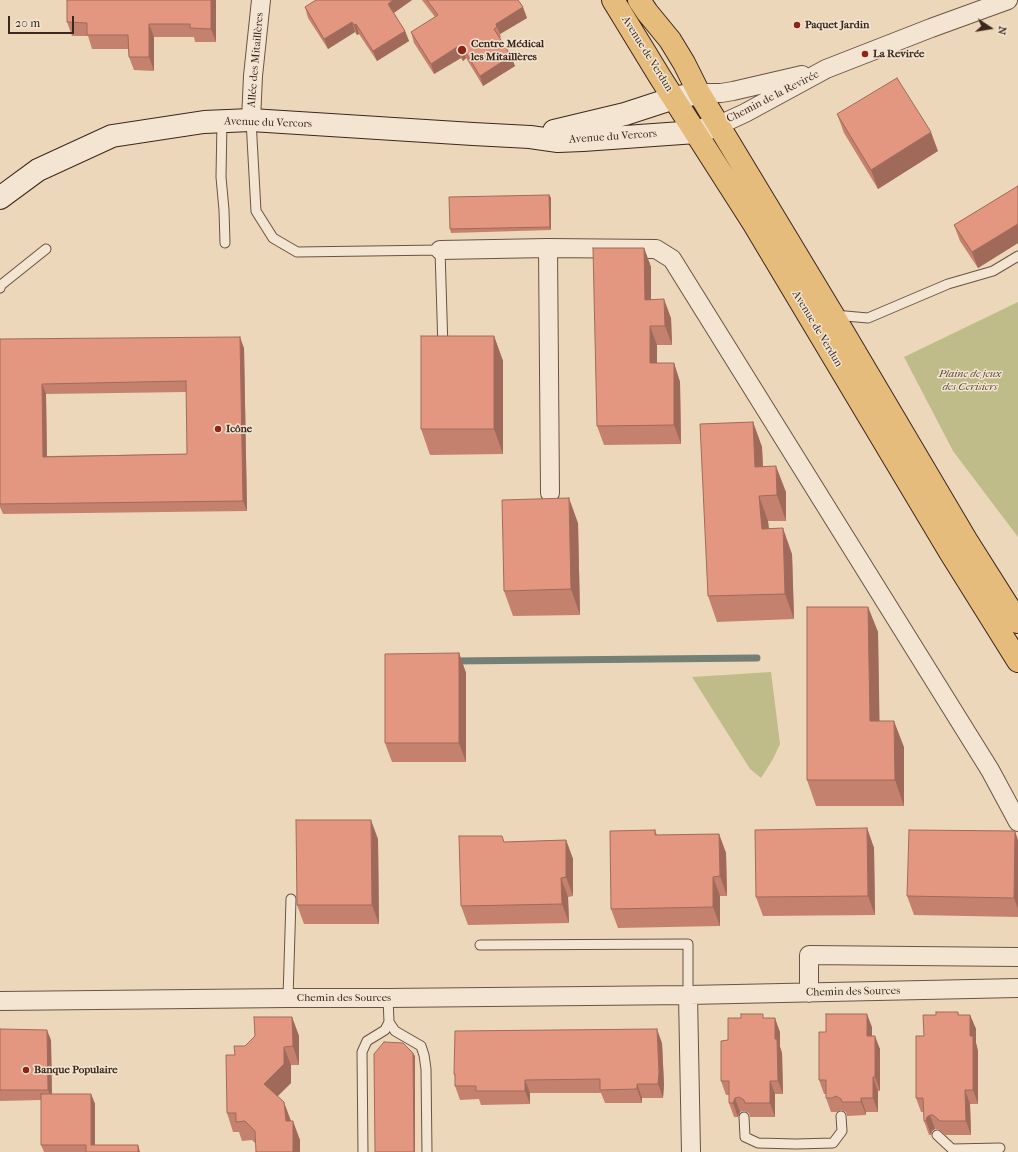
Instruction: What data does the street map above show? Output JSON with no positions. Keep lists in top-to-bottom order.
{
  "streets": {
    "main road": ["Avenue de Verdun"],
    "street": [
      "Allée des Mitaillères",
      "Chemin de la Revirée",
      "Avenue du Vercors",
      "Chemin des Sources"
    ]
  },
  "crossings": [
    ["Avenue de Verdun", "Chemin de la Revirée"],
    ["Avenue de Verdun", "Avenue du Vercors"],
    ["Allée des Mitaillères", "Avenue du Vercors"],
    ["Chemin de la Revirée", "Avenue du Vercors"]
  ],
  "parks": ["Plaine de jeux des Cerisiers"],
  "places": [
    "Paquet Jardin",
    "Centre Médical les Mitaillères",
    "La Revirée",
    "Icône",
    "Banque Populaire"
  ],
  "scale_bar": "20 m",
  "north": "right"
}
